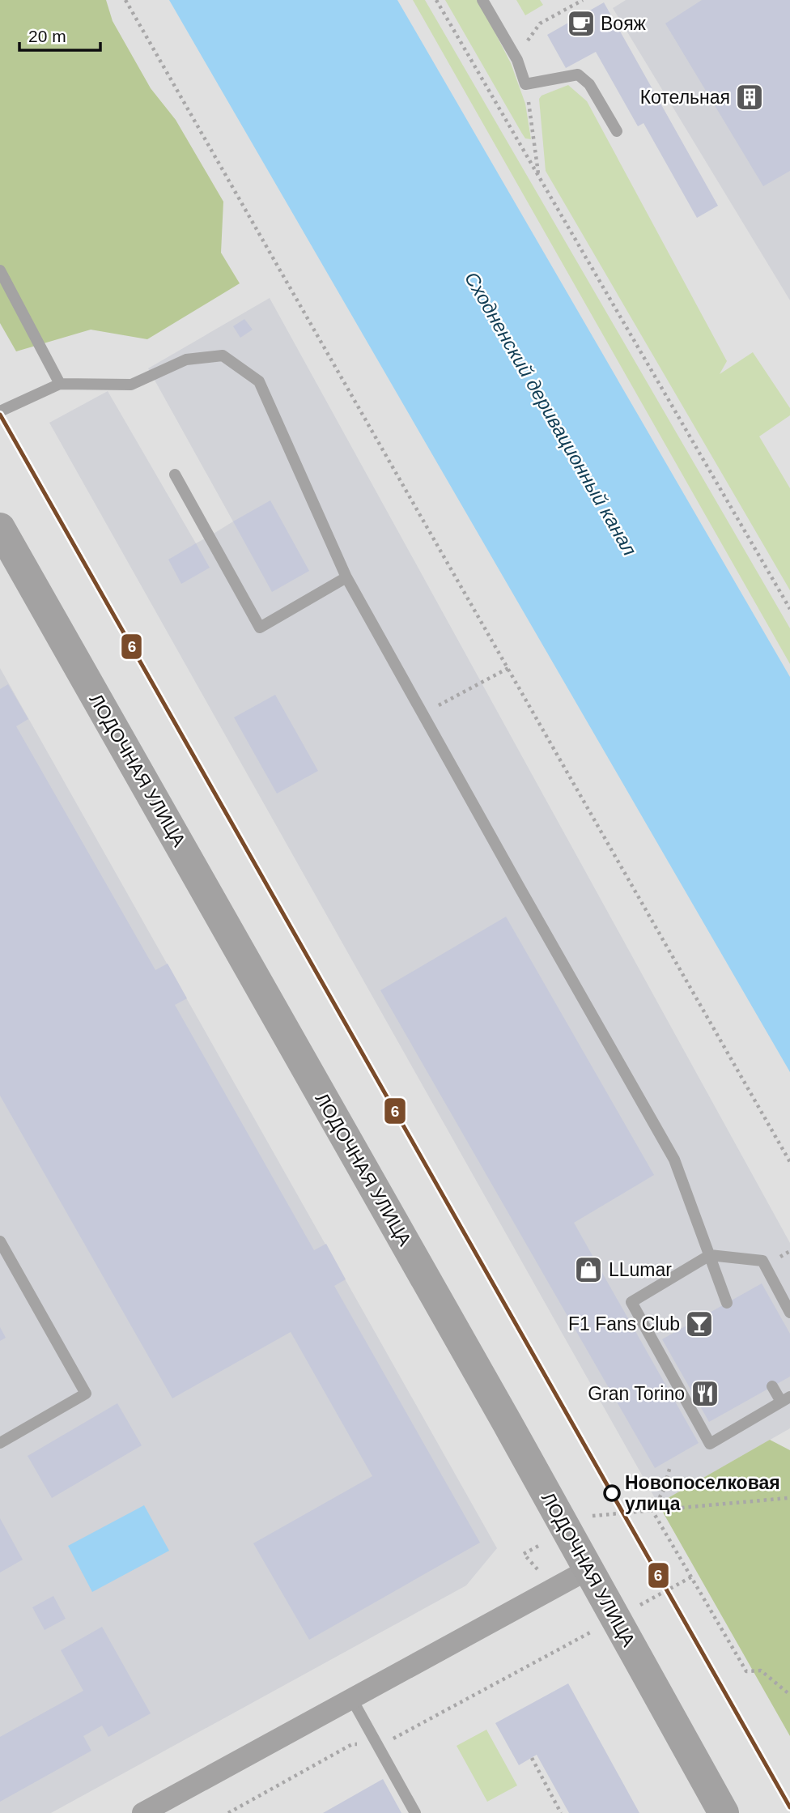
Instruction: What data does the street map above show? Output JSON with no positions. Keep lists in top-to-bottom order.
{
  "streets": {
    "street": ["ЛОДОЧНАЯ УЛИЦА"]
  },
  "water": ["Сходненский деривационный канал"],
  "places": {
    "cafe": ["Вояж"],
    "building": ["Котельная"],
    "shop": ["LLumar"],
    "bar": ["F1 Fans Club"],
    "restaurant": ["Gran Torino"],
    "other": ["Новопоселковая улица"]
  },
  "lines": ["transit line 6"],
  "scale_bar": "20 m"
}
